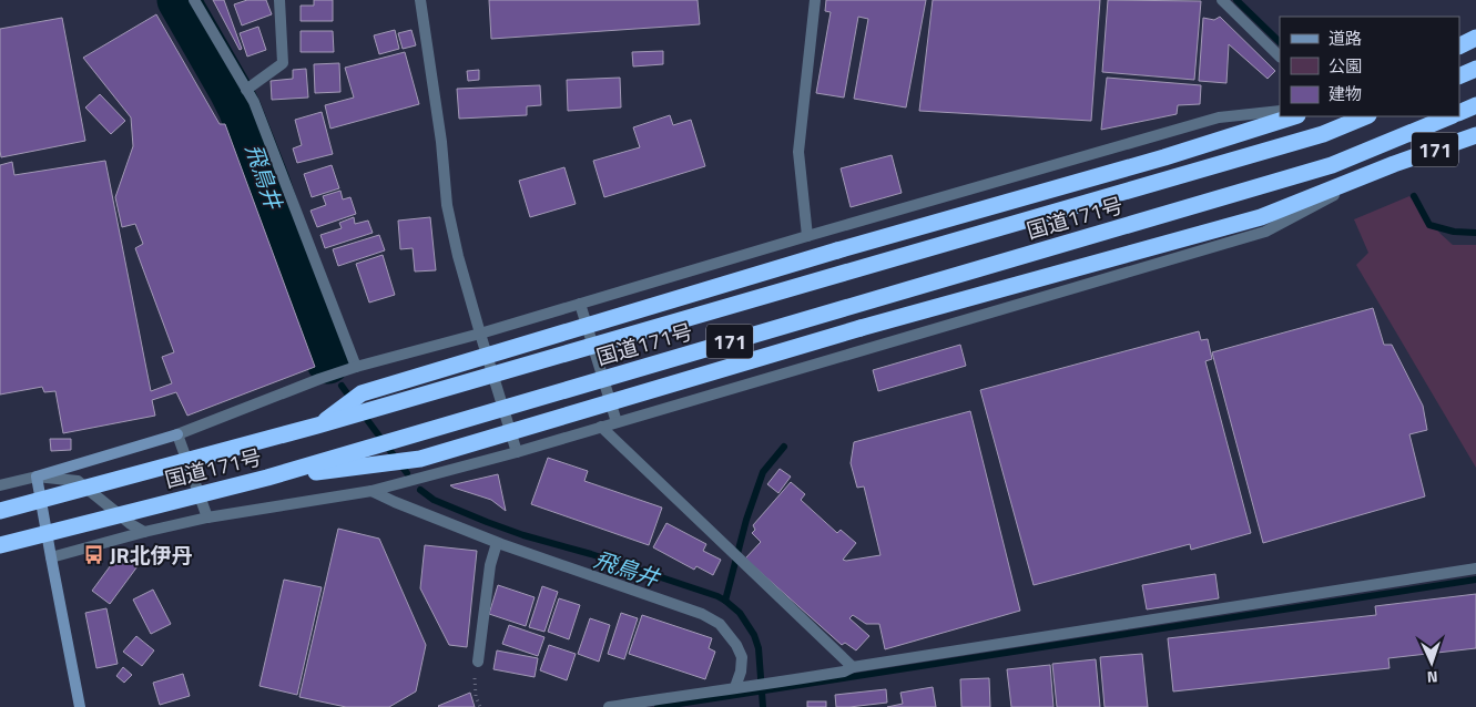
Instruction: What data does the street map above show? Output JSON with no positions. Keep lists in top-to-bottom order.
{
  "streets": {
    "highway": ["171", "国道171号"]
  },
  "crossings": [
    ["171", "国道171号"]
  ],
  "water": ["飛鳥井"],
  "places": {
    "bus stop": ["JR北伊丹"]
  },
  "legend": ["道路", "公園", "建物"],
  "north": "bottom"
}
